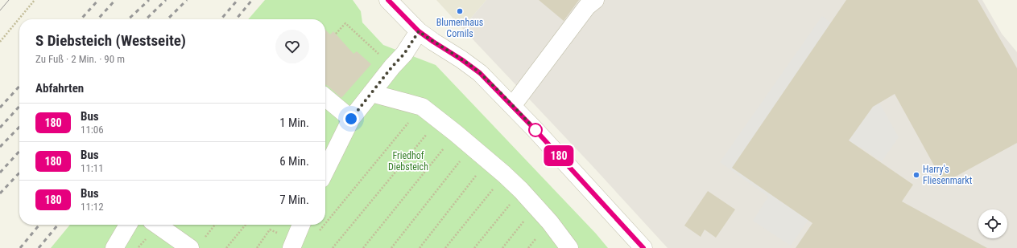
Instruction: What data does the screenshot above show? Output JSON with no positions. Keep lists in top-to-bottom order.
{
  "parks": ["Friedhof Diebsteich"],
  "places": ["Blumenhaus Cornils", "Harry's Fliesenmarkt"],
  "lines": ["bus line 180"],
  "page": {
    "on_map": "180",
    "heading": [
      ["S Diebsteich (Westseite)", "Zu Fuß · 2 Min. · 90 m"],
      "Abfahrten"
    ],
    "list": [
      {
        "mark": "180",
        "name": "Bus",
        "note": "11:06",
        "value": "1 Min."
      },
      {
        "mark": "180",
        "name": "Bus",
        "note": "11:11",
        "value": "6 Min."
      },
      {
        "mark": "180",
        "name": "Bus",
        "note": "11:12",
        "value": "7 Min."
      }
    ]
  }
}
